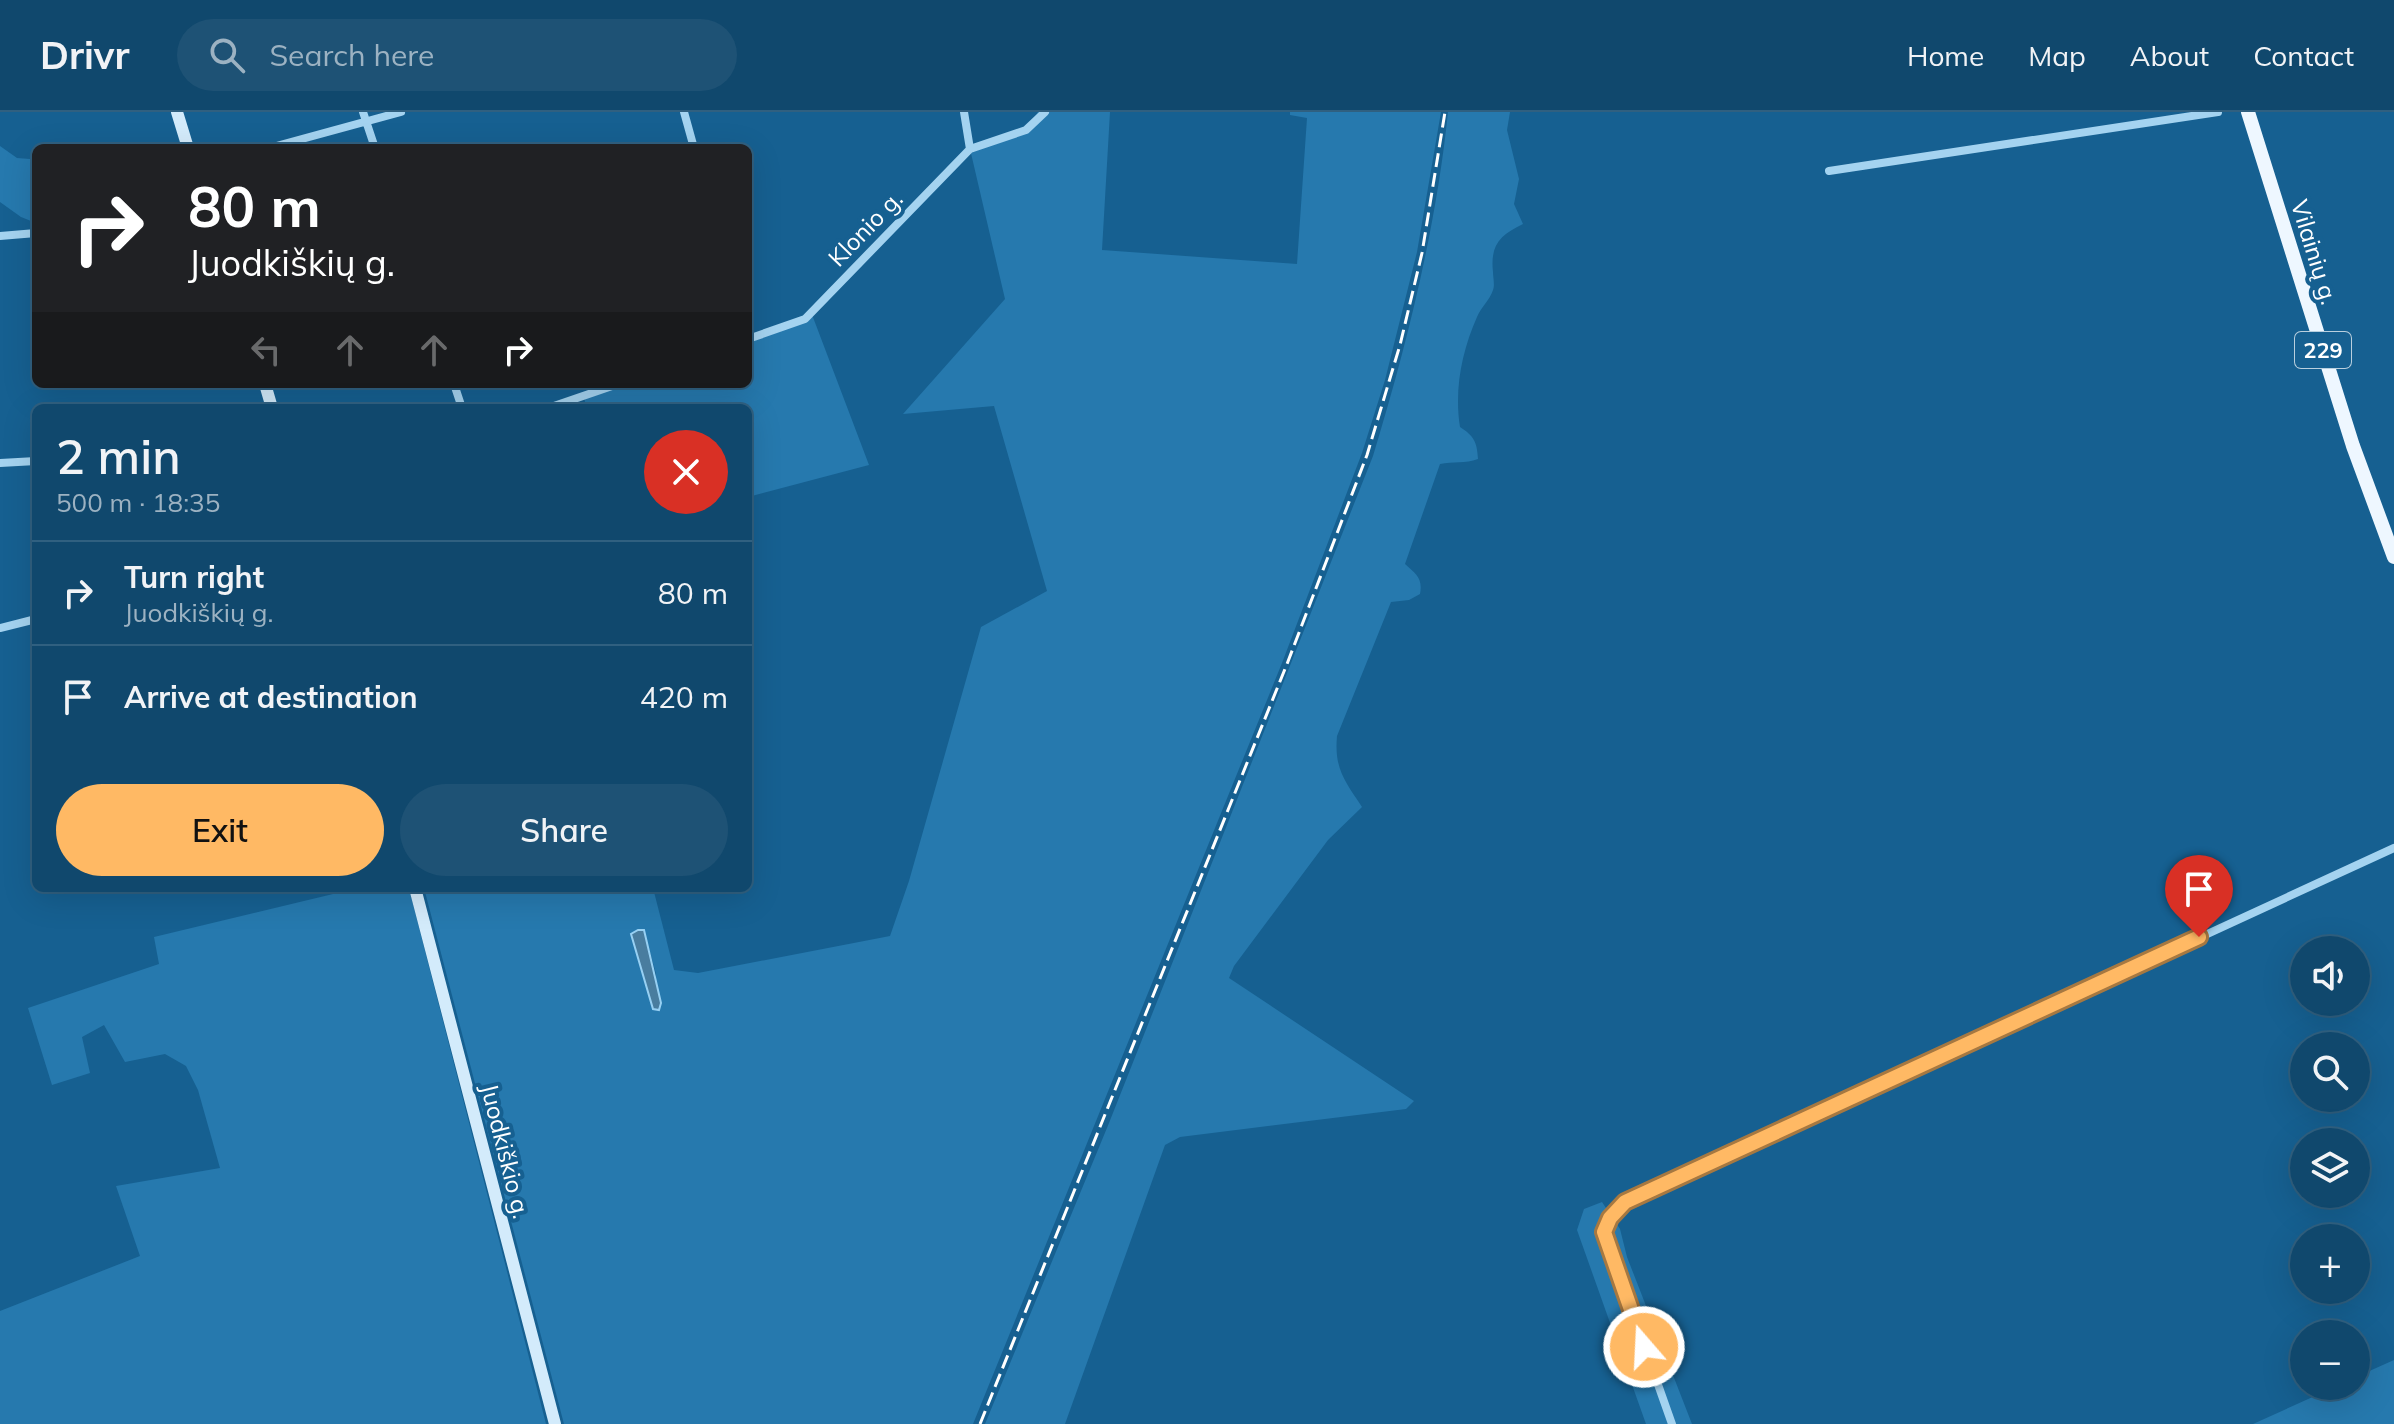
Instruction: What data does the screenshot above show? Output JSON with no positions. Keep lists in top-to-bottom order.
{
  "streets": {
    "main road": ["Vilainių g.", "229"],
    "street": ["Klonio g.", "Juodkiškio g."]
  },
  "page": {
    "header": "Drivr",
    "search": "Search here",
    "nav": [
      "Home",
      "Map",
      "About",
      "Contact"
    ],
    "turn": ["80 m", "Juodkiškių g."],
    "heading": ["2 min", "500 m · 18:35"],
    "list": [
      {
        "name": "Turn right",
        "note": "Juodkiškių g.",
        "value": "80 m"
      },
      {
        "name": "Arrive at destination",
        "value": "420 m"
      }
    ],
    "buttons": ["Exit", "Share"],
    "map_buttons": ["+", "−"]
  }
}
